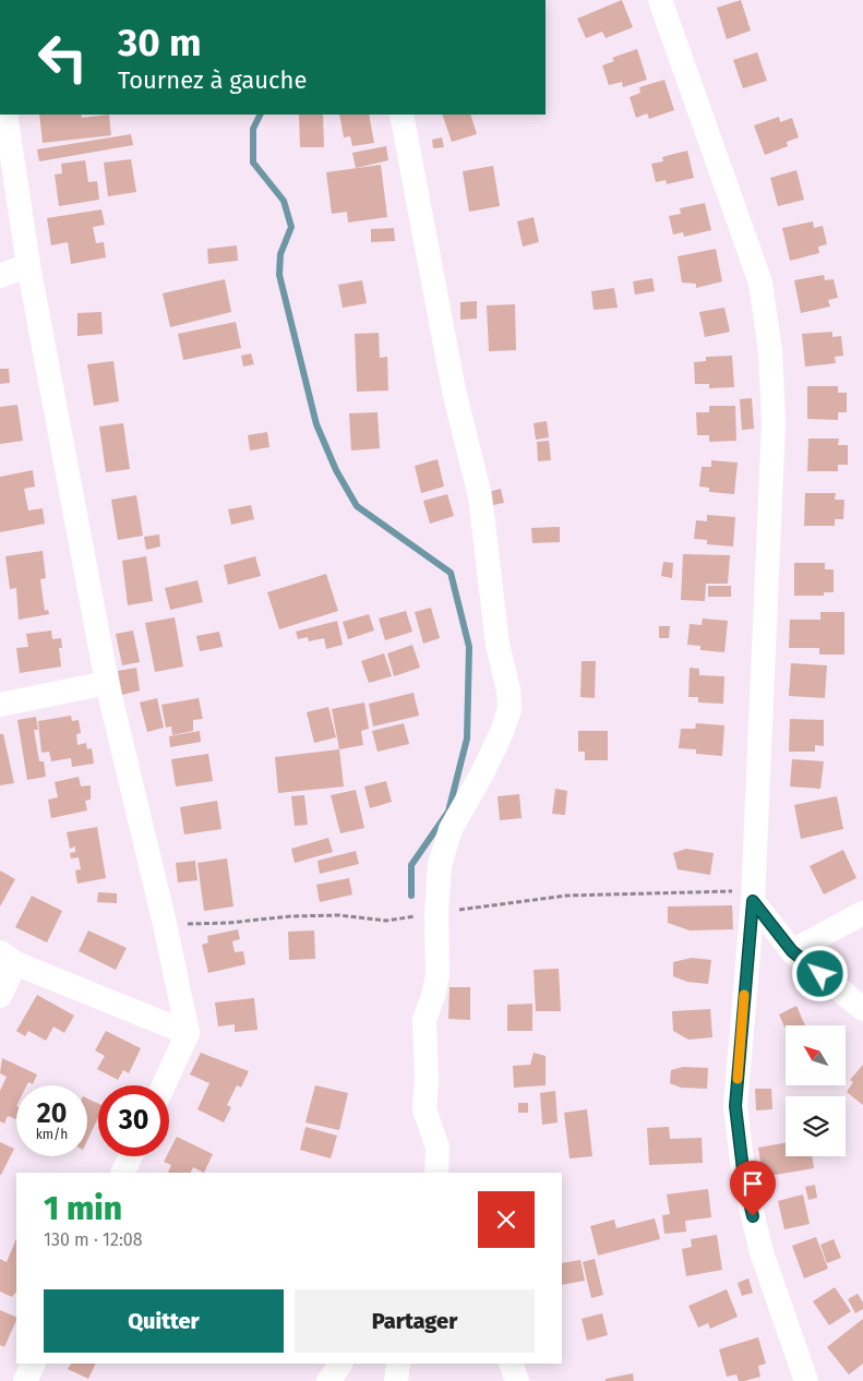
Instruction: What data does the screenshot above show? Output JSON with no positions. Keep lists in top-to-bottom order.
{
  "north": "top left",
  "page": {
    "turn": ["30 m", "Tournez à gauche"],
    "speed": "20 km/h",
    "limit": "30",
    "heading": ["1 min", "130 m · 12:08"],
    "buttons": ["Quitter", "Partager"]
  }
}
